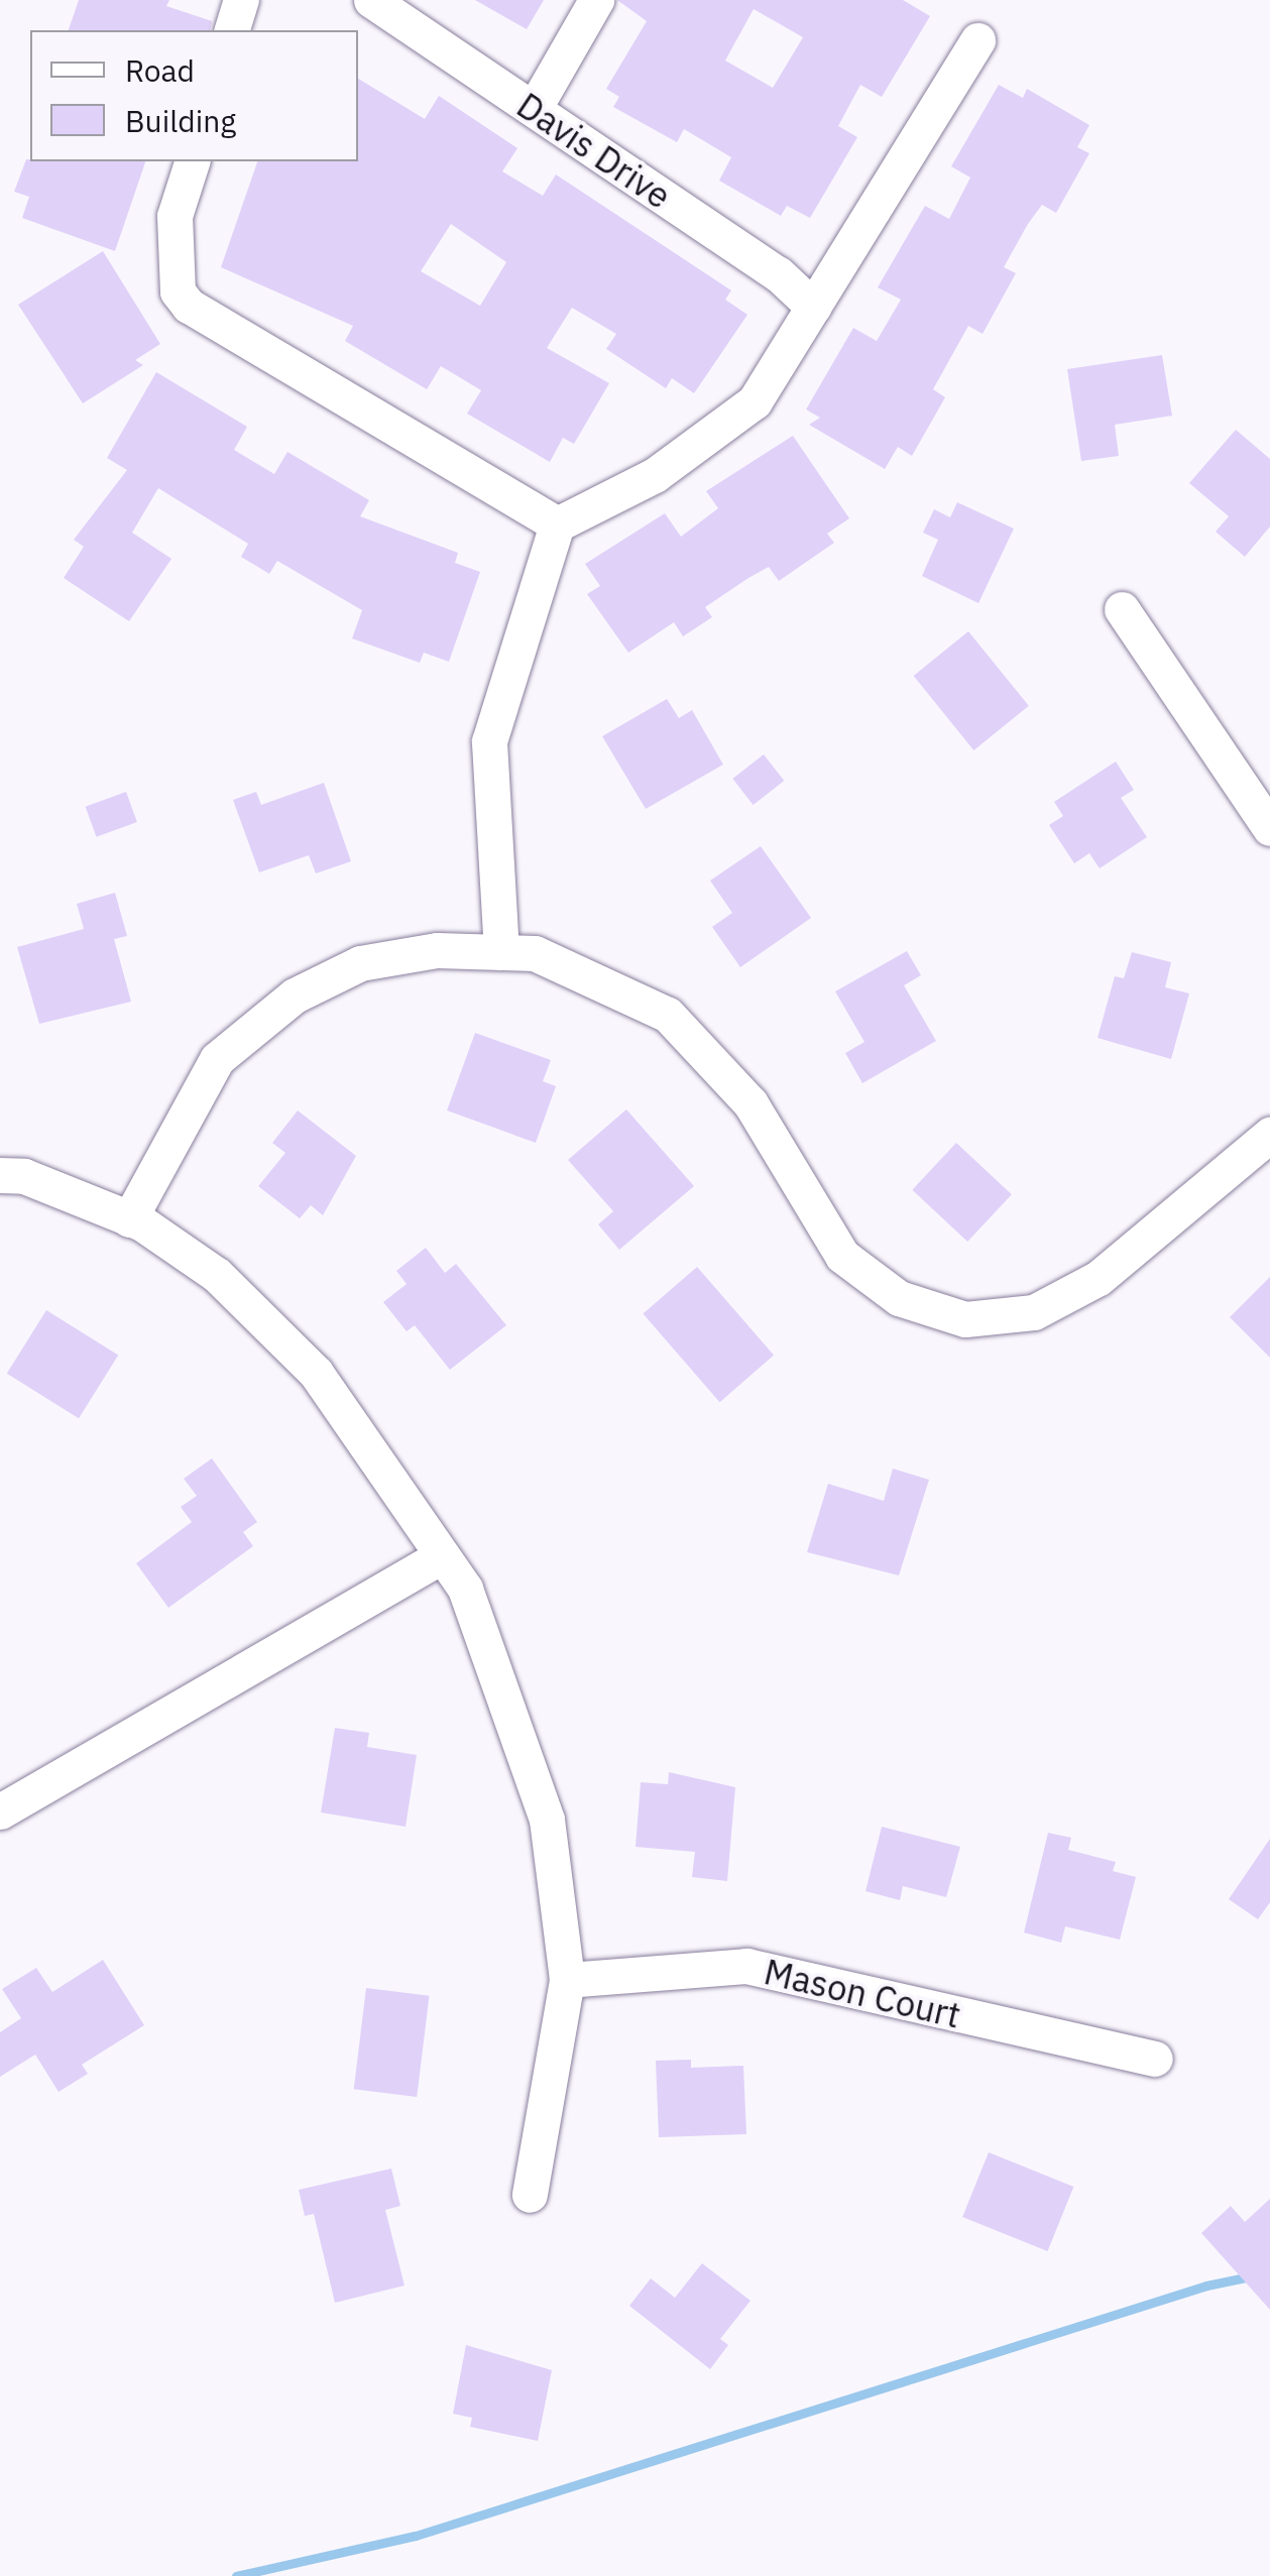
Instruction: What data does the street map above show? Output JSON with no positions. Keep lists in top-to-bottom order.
{
  "streets": {
    "street": ["Davis Drive", "Mason Court"]
  },
  "legend": ["Road", "Building"]
}
